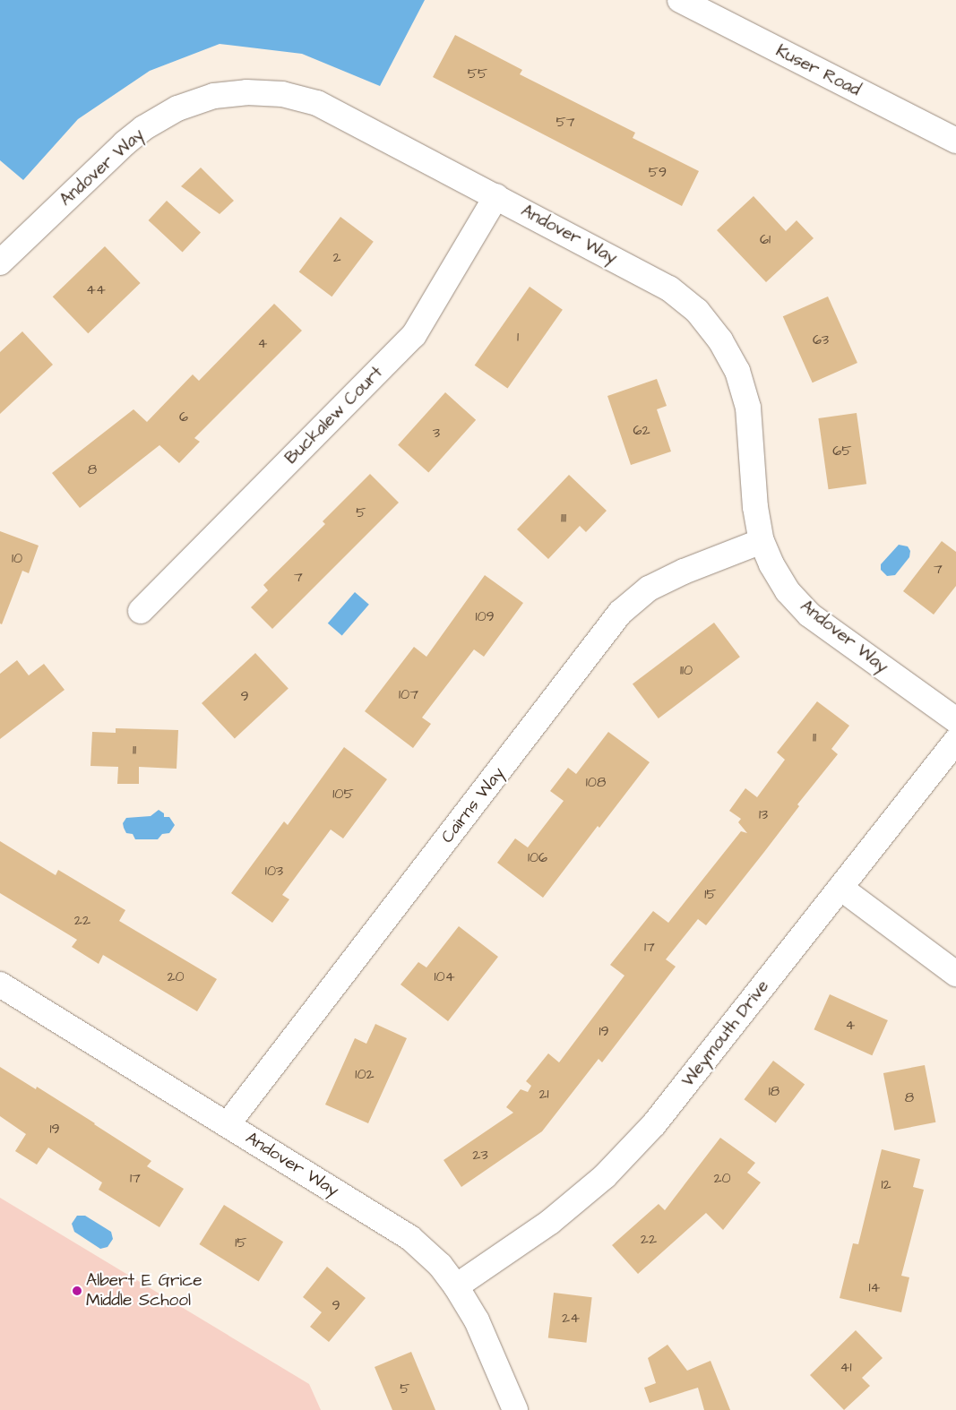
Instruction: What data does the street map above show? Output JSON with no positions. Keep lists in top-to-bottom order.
{
  "streets": {
    "street": [
      "Kuser Road",
      "Andover Way",
      "Buckalew Court",
      "Cairns Way",
      "Weymouth Drive"
    ]
  },
  "crossings": [
    ["Andover Way", "Buckalew Court"],
    ["Andover Way", "Cairns Way"],
    ["Andover Way", "Weymouth Drive"]
  ],
  "places": ["Albert E Grice Middle School"],
  "house_numbers": [
    "55",
    "57",
    "59",
    "61",
    "2",
    "44",
    "1",
    "63",
    "4",
    "6",
    "62",
    "3",
    "65",
    "8",
    "5",
    "111",
    "10",
    "7",
    "7",
    "109",
    "110",
    "107",
    "9",
    "11",
    "11",
    "108",
    "105",
    "13",
    "106",
    "103",
    "15",
    "22",
    "17",
    "20",
    "104",
    "4",
    "19",
    "102",
    "18",
    "21",
    "8",
    "19",
    "23",
    "17",
    "20",
    "12",
    "22",
    "15",
    "14",
    "9",
    "24",
    "41",
    "5"
  ]
}
